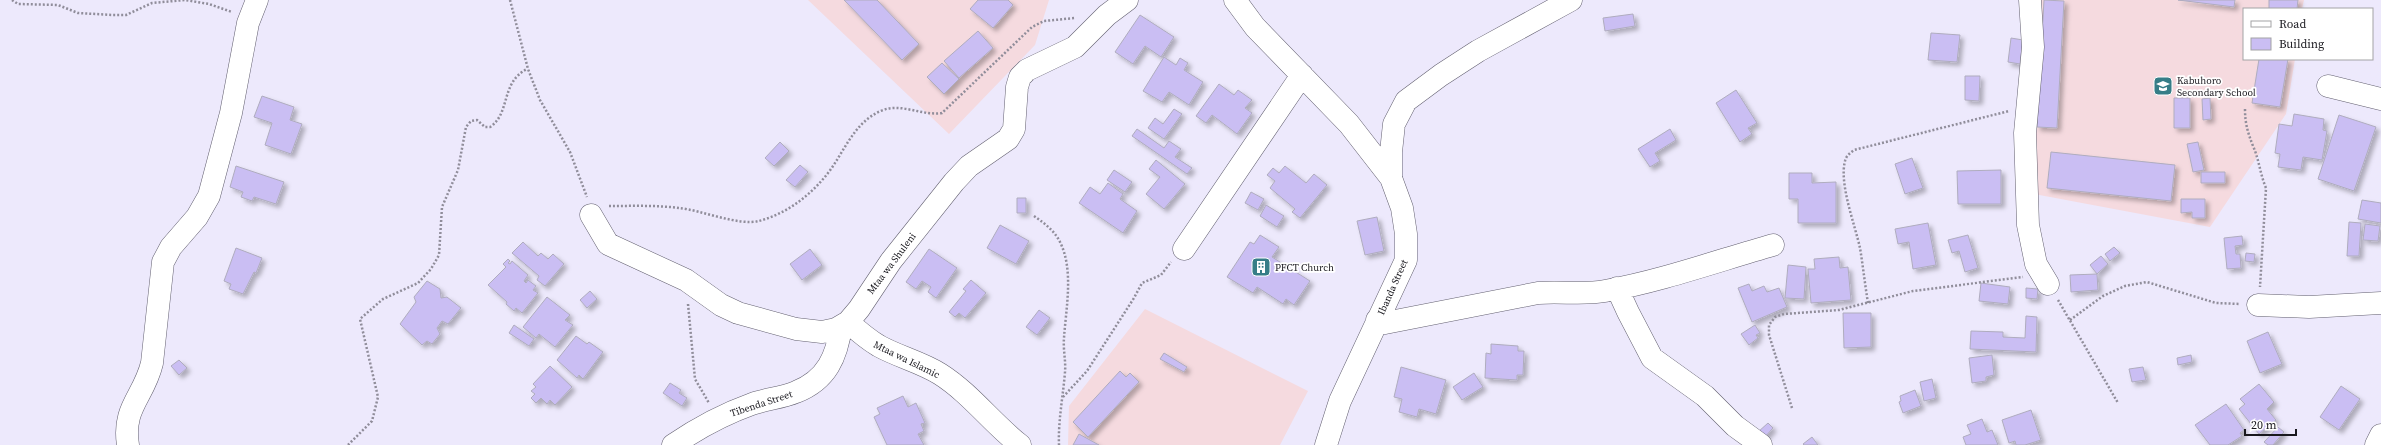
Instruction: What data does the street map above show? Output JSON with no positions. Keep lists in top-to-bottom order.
{
  "streets": {
    "street": [
      "Mtaa wa Shuleni",
      "Ibanda Street",
      "Mtaa wa Islamic",
      "Tibenda Street"
    ]
  },
  "crossings": [
    ["Mtaa wa Shuleni", "Mtaa wa Islamic"],
    ["Mtaa wa Shuleni", "Tibenda Street"],
    ["Mtaa wa Islamic", "Tibenda Street"]
  ],
  "places": {
    "school or university": ["Kabuhoro Secondary School"],
    "building": ["PFCT Church"]
  },
  "legend": ["Road", "Building"],
  "scale_bar": "20 m"
}
